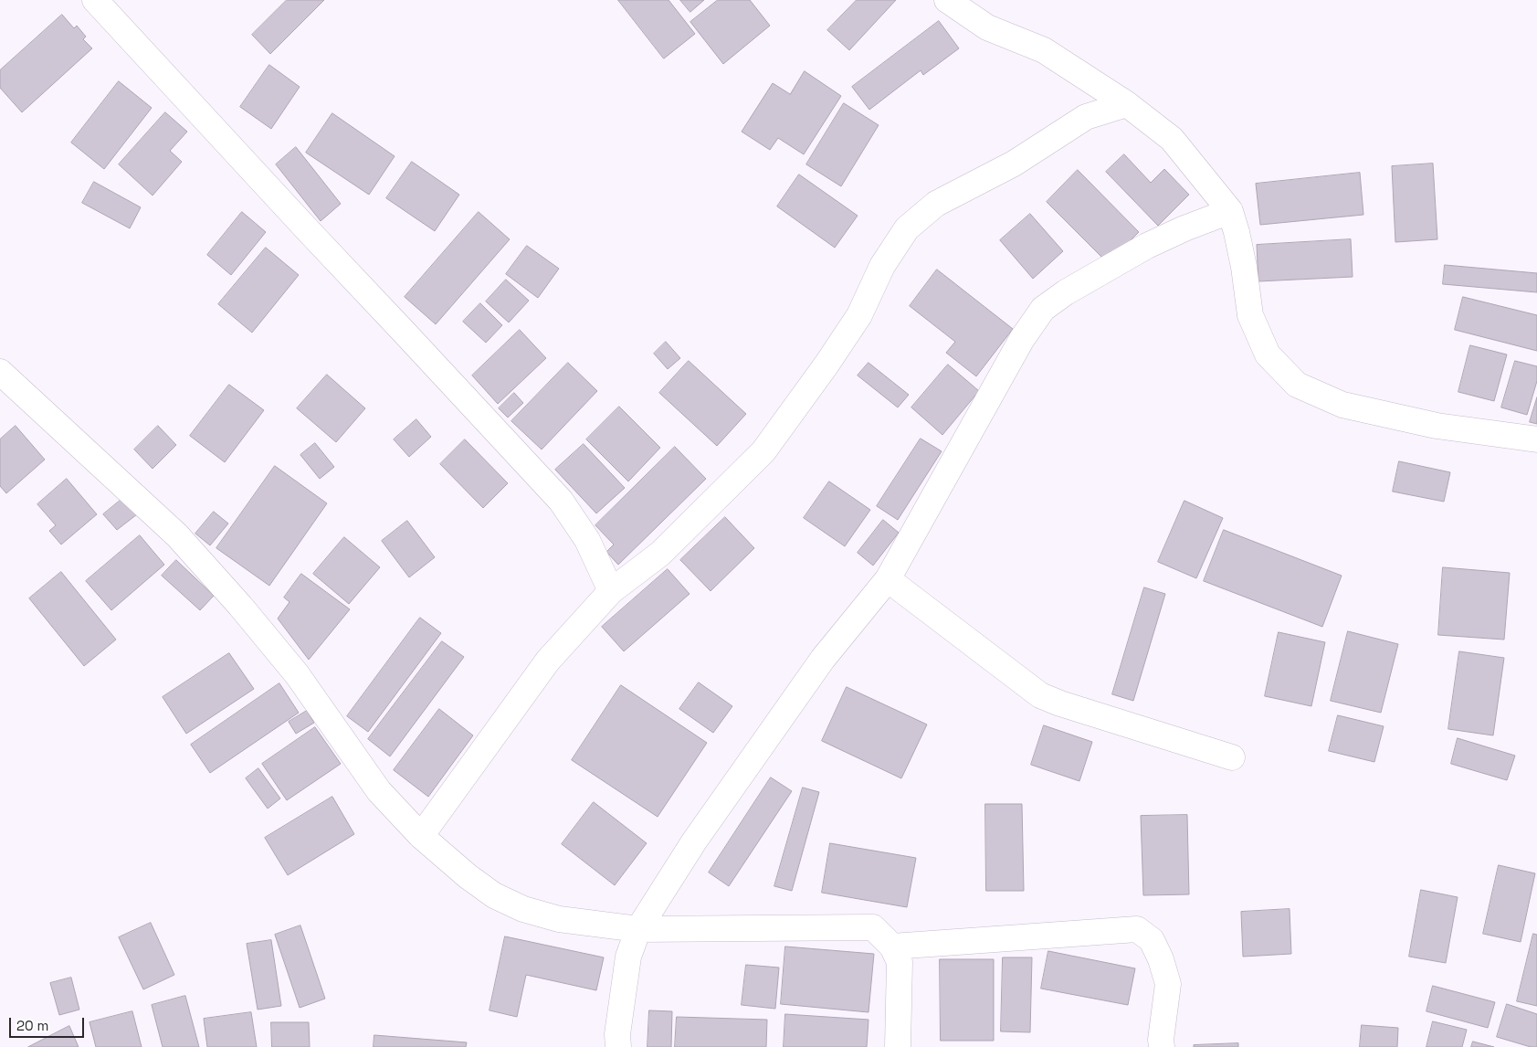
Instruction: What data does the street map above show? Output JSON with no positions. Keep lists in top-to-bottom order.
{
  "scale_bar": "20 m"
}
